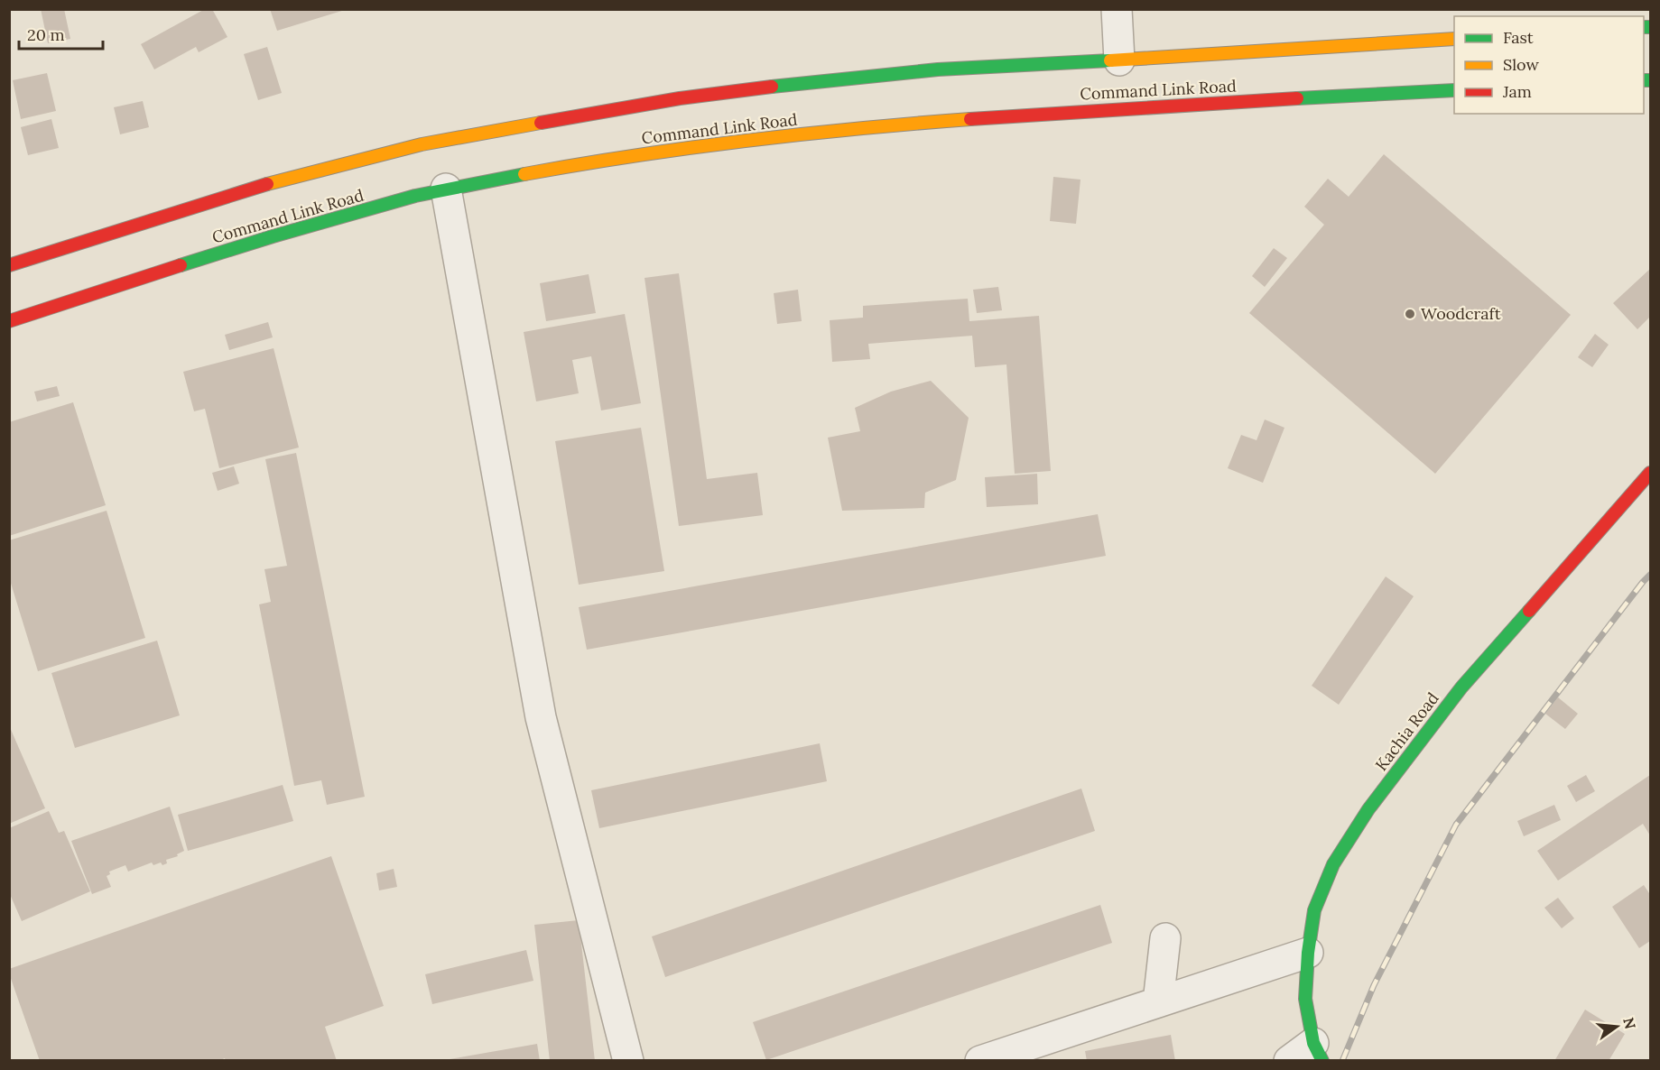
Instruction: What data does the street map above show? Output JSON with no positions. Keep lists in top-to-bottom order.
{
  "streets": {
    "main road": ["Command Link Road", "Kachia Road"]
  },
  "places": ["Woodcraft"],
  "legend": ["Fast", "Slow", "Jam"],
  "scale_bar": "20 m",
  "north": "right"
}
